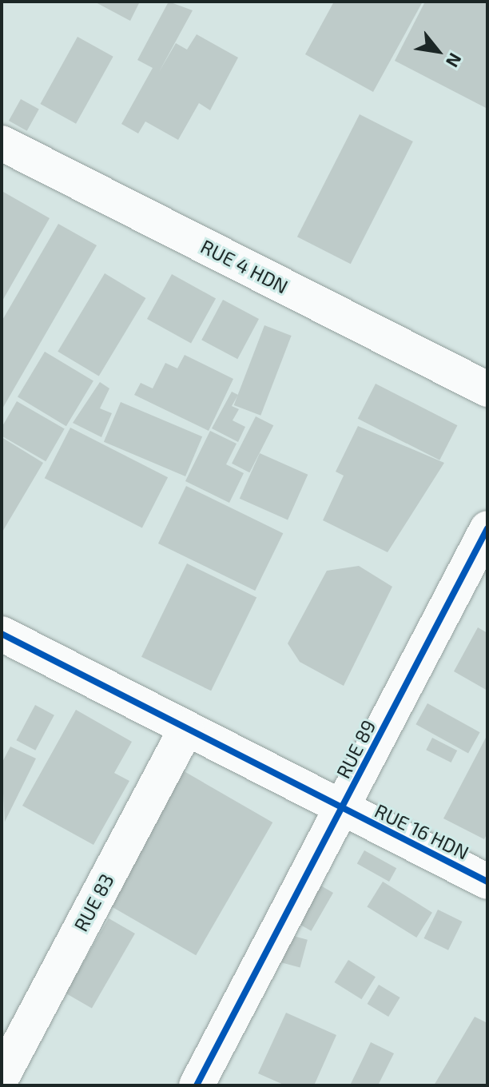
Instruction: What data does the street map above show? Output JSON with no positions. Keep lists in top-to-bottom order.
{
  "streets": {
    "street": [
      "RUE 4 HDN",
      "RUE 89",
      "RUE 16 HDN",
      "RUE 83"
    ]
  },
  "crossings": [
    ["RUE 89", "RUE 16 HDN"],
    ["RUE 16 HDN", "RUE 83"]
  ],
  "north": "bottom right"
}
